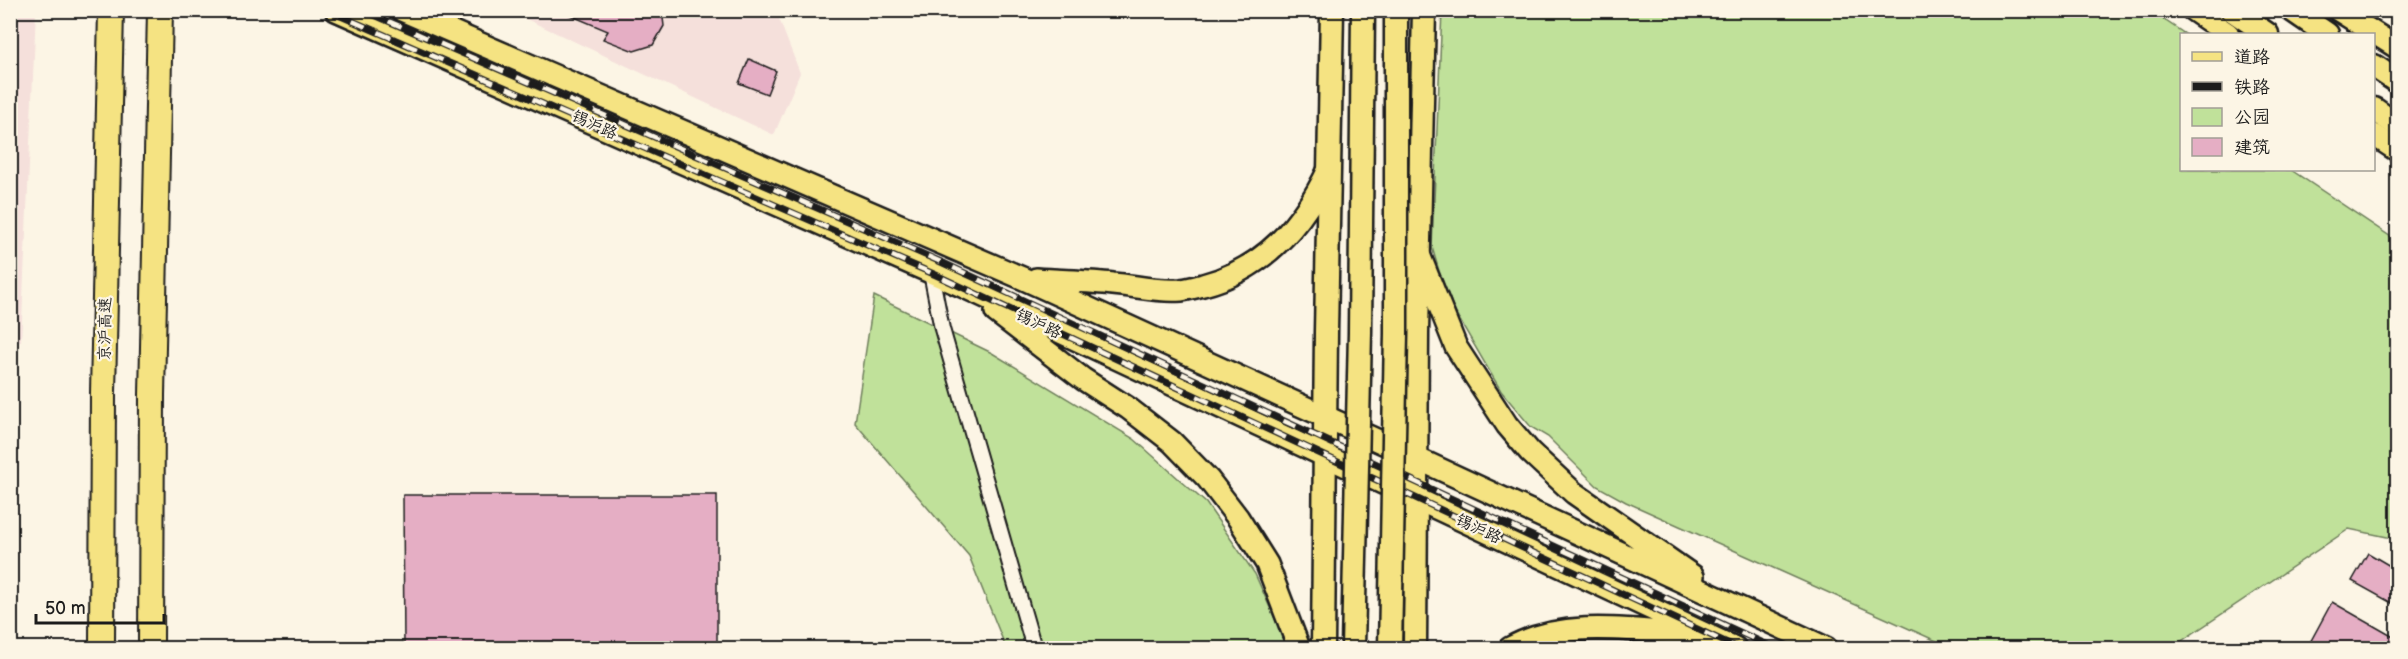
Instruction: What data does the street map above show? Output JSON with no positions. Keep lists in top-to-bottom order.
{
  "streets": {
    "highway": ["京沪高速"],
    "main road": ["锡沪路"]
  },
  "legend": [
    "道路",
    "铁路",
    "公园",
    "建筑"
  ],
  "scale_bar": "50 m"
}
